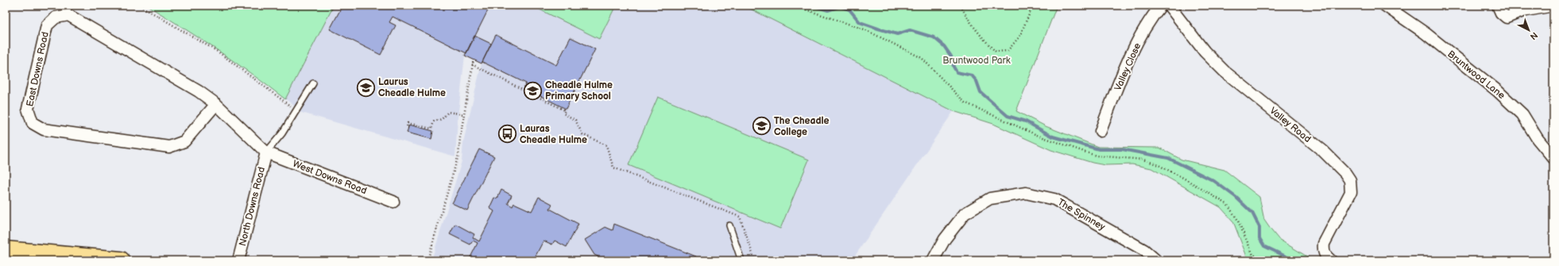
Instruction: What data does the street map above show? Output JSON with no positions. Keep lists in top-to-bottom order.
{
  "streets": {
    "street": [
      "Valley Close",
      "East Downs Road",
      "Bruntwood Lane",
      "Valley Road",
      "West Downs Road",
      "North Downs Road",
      "The Spinney"
    ]
  },
  "crossings": [
    ["East Downs Road", "West Downs Road"],
    ["East Downs Road", "North Downs Road"],
    ["West Downs Road", "North Downs Road"]
  ],
  "parks": ["Bruntwood Park"],
  "places": {
    "school or university": ["Laurus Cheadle Hulme", "Cheadle Hulme Primary School", "The Cheadle College"],
    "bus stop": ["Lauras Cheadle Hulme"]
  },
  "north": "bottom right"
}
